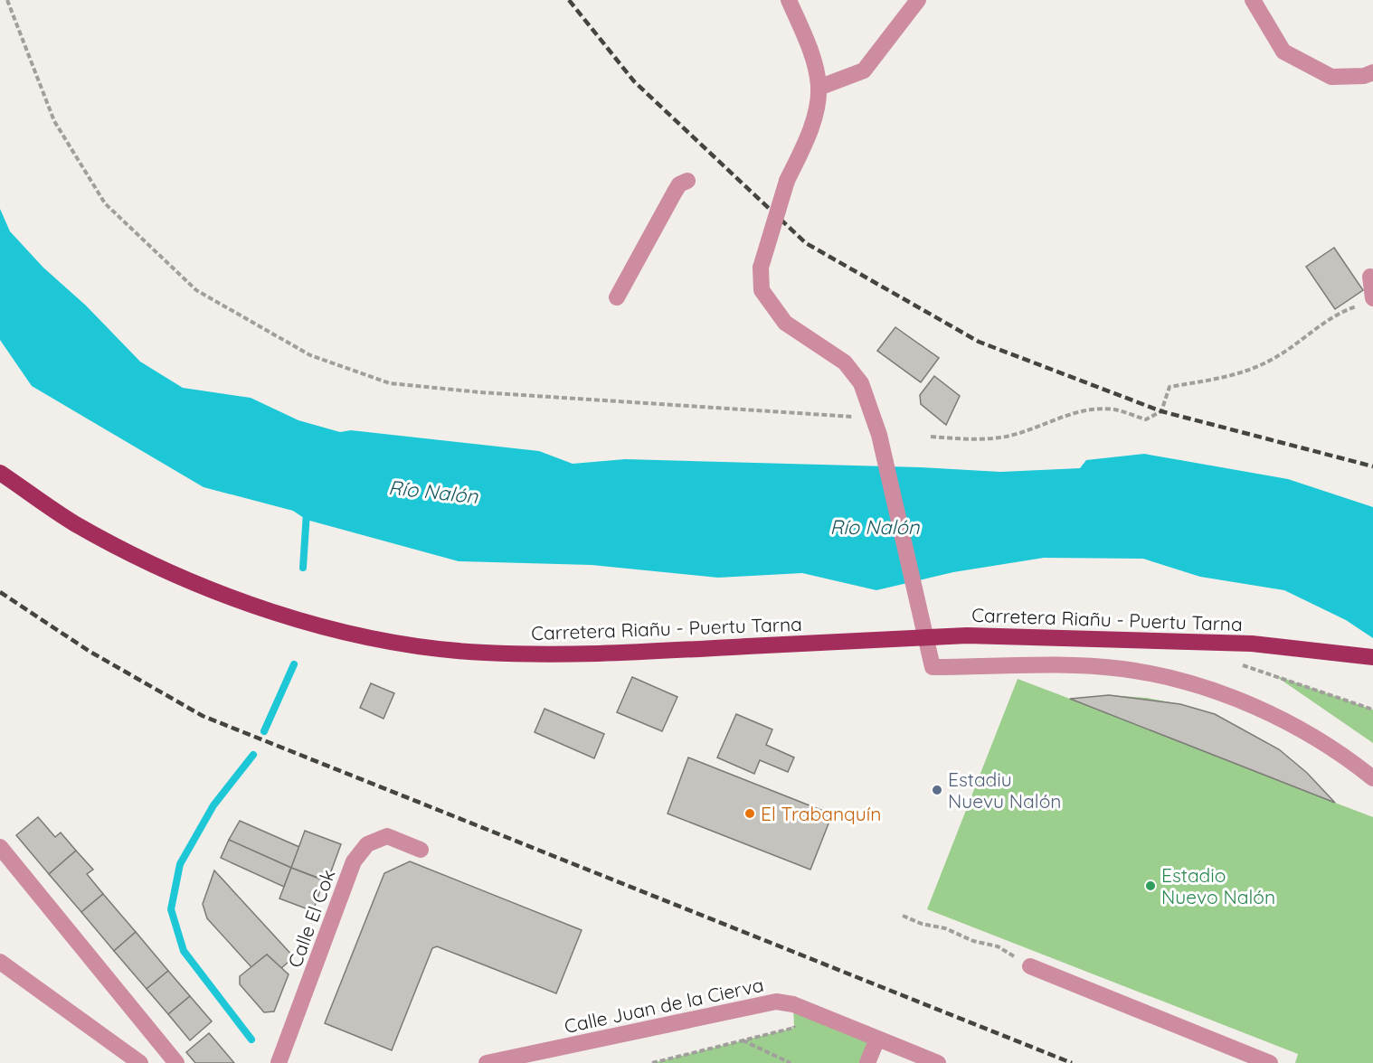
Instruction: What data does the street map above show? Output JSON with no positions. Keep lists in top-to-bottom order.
{
  "streets": {
    "main road": ["Carretera Riañu - Puertu Tarna"],
    "street": ["Calle El Cok", "Calle Juan de la Cierva"]
  },
  "water": ["Río Nalón"],
  "places": ["Estadiu Nuevu Nalón", "El Trabanquín", "Estadio Nuevo Nalón"]
}
